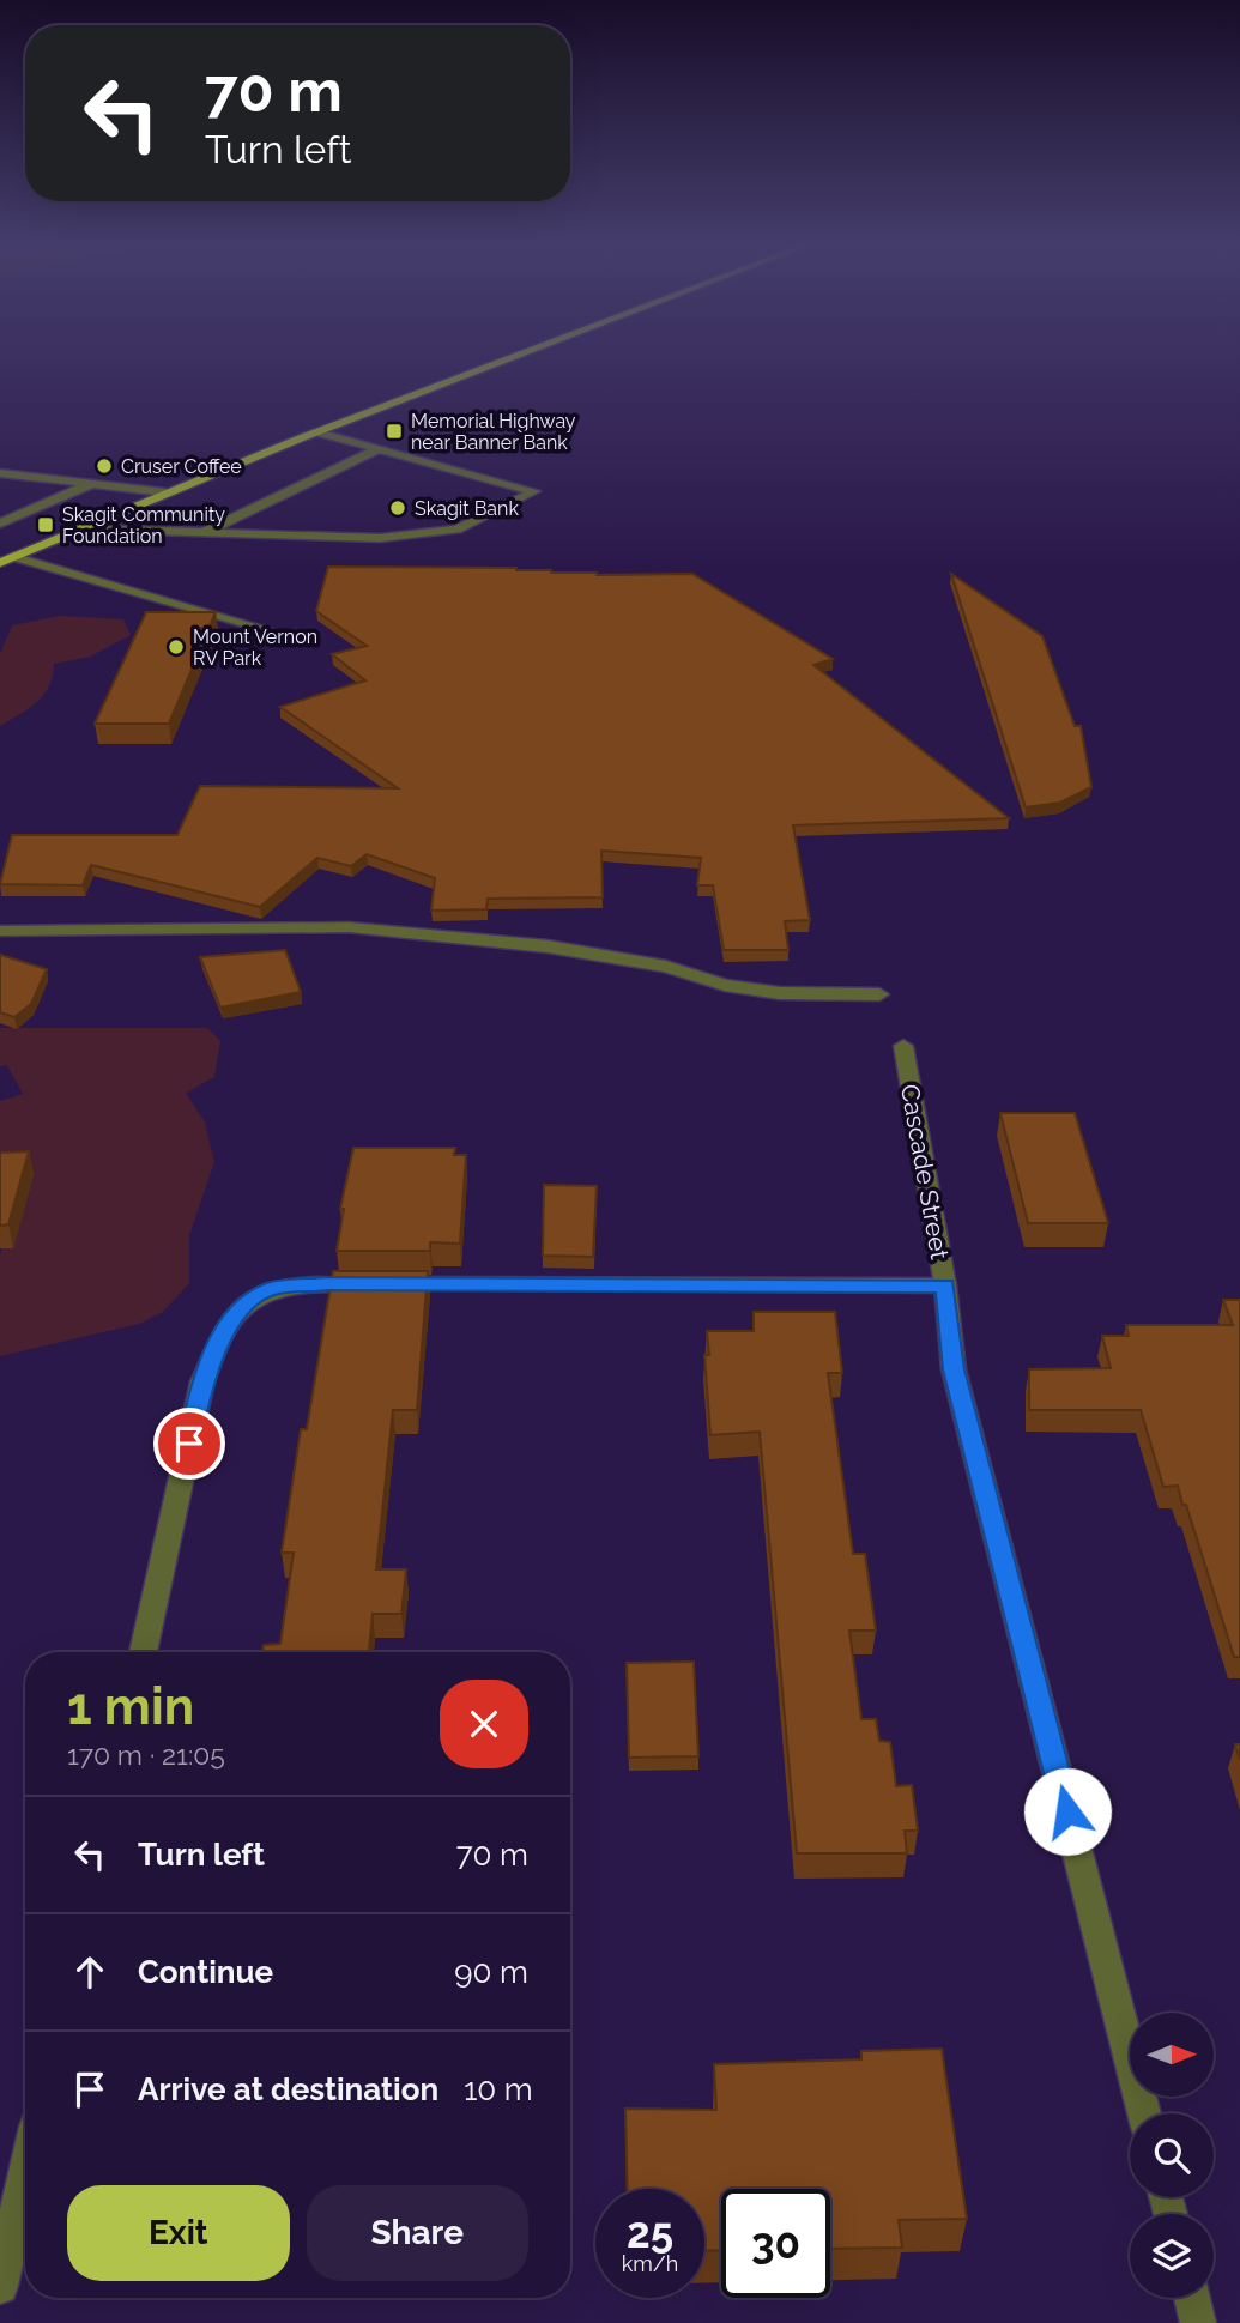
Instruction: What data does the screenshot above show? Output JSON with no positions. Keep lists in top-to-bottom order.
{
  "streets": {
    "street": ["Cascade Street"]
  },
  "places": {
    "transit": ["Memorial Highway near Banner Bank", "Skagit Community Foundation"],
    "other": ["Cruser Coffee", "Skagit Bank", "Mount Vernon RV Park"]
  },
  "north": "right",
  "page": {
    "turn": ["70 m", "Turn left"],
    "heading": ["1 min", "170 m · 21:05"],
    "list": [
      {
        "name": "Turn left",
        "value": "70 m"
      },
      {
        "name": "Continue",
        "value": "90 m"
      },
      {
        "name": "Arrive at destination",
        "value": "10 m"
      }
    ],
    "buttons": ["Exit", "Share"],
    "speed": "25 km/h",
    "limit": "30"
  }
}
